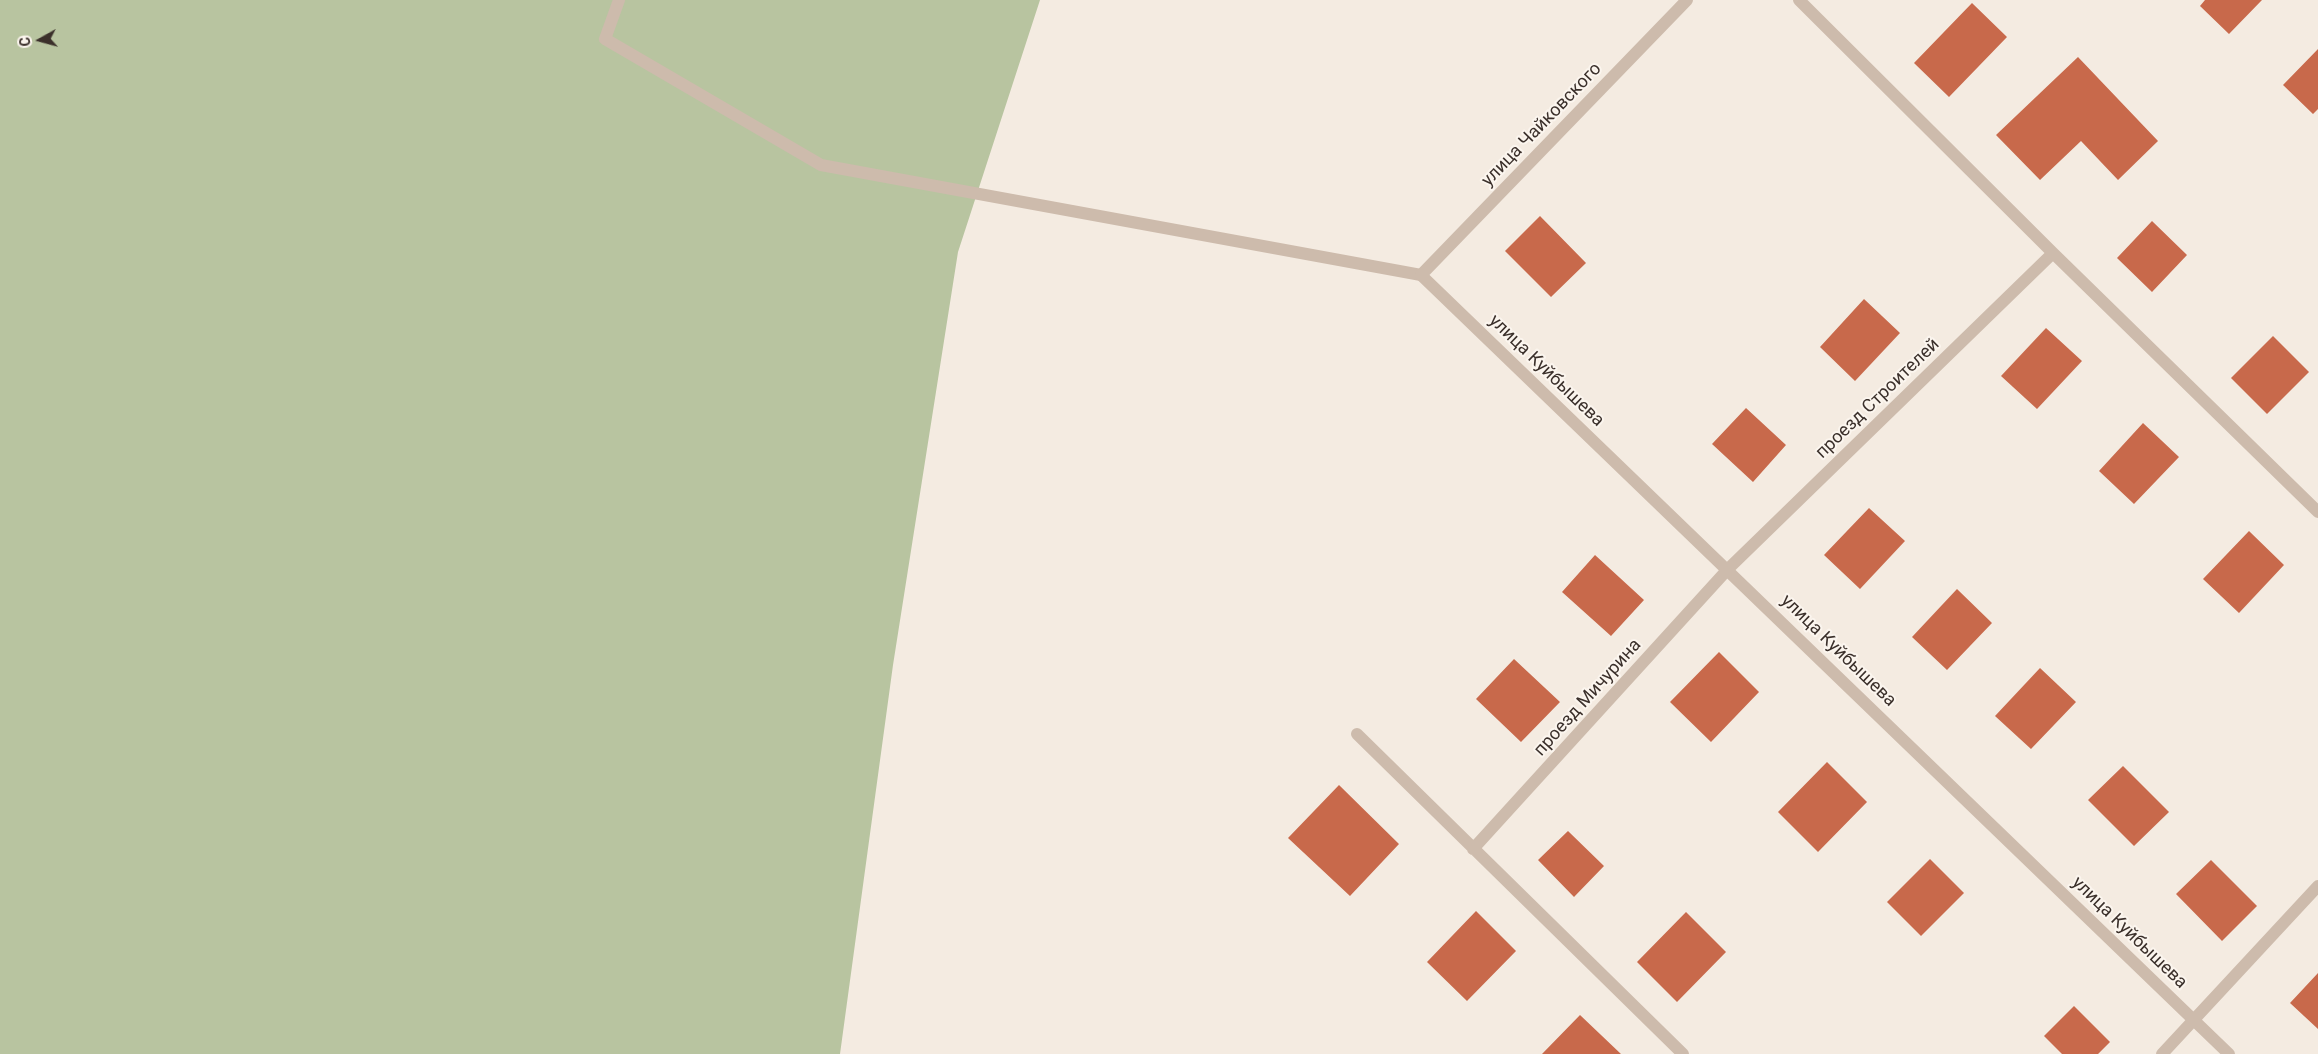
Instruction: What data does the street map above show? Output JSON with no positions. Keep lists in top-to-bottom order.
{
  "streets": {
    "street": [
      "улица Чайковского",
      "улица Куйбышева",
      "проезд Строителей",
      "проезд Мичурина"
    ]
  },
  "crossings": [
    ["улица Чайковского", "улица Куйбышева"],
    ["улица Куйбышева", "проезд Строителей"],
    ["улица Куйбышева", "проезд Мичурина"],
    ["проезд Строителей", "проезд Мичурина"]
  ],
  "north": "left"
}
